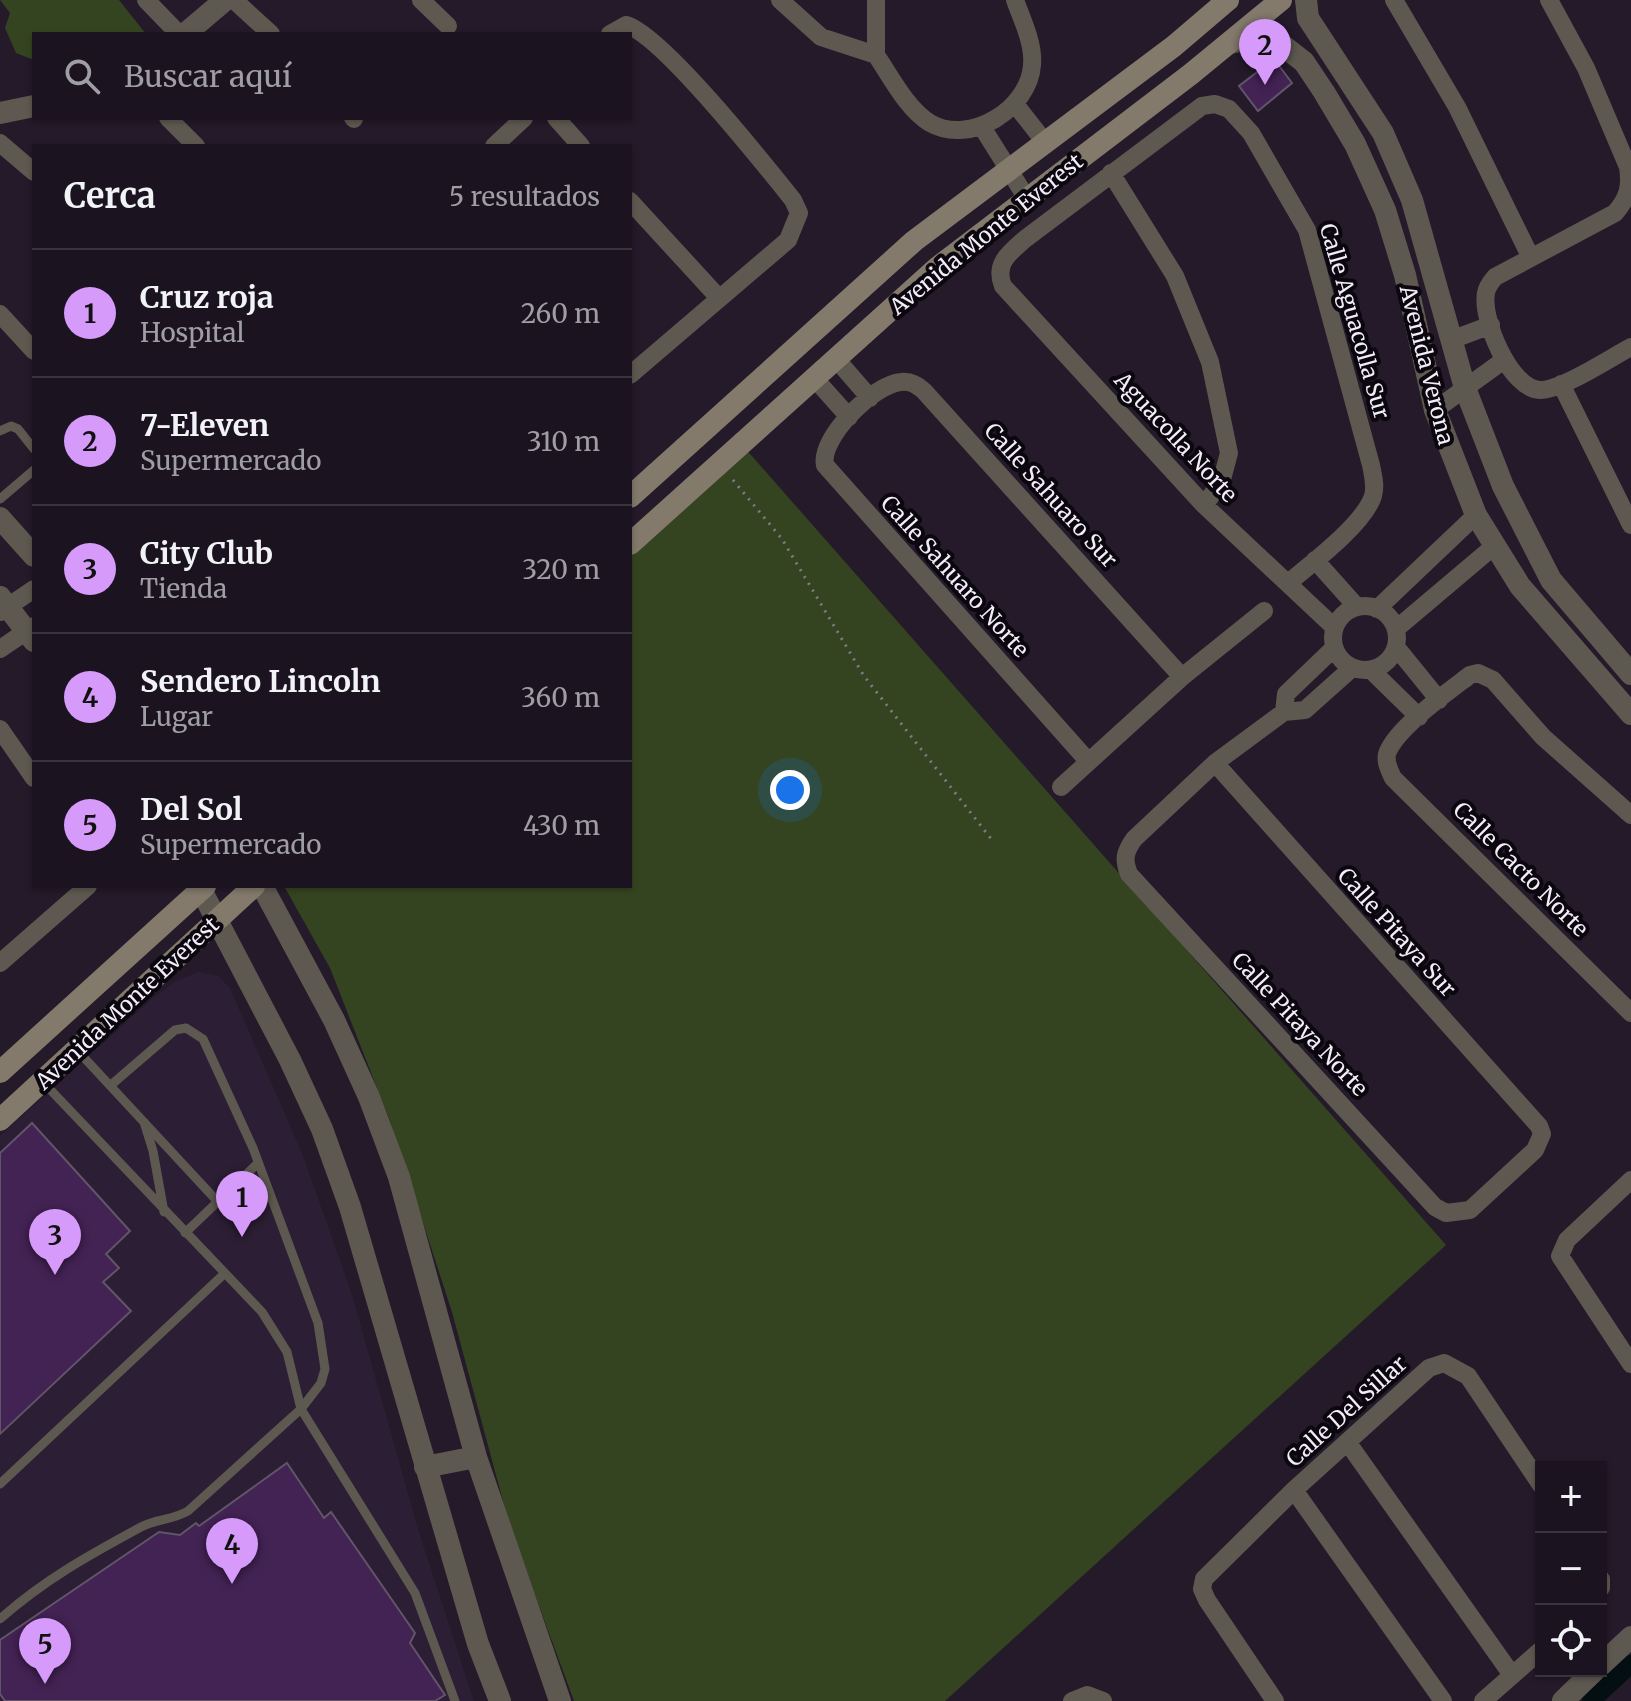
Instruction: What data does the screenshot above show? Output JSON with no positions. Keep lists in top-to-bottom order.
{
  "streets": {
    "main road": ["Avenida Monte Everest"],
    "street": [
      "Calle Aguacolla Sur",
      "Avenida Verona",
      "Aguacolla Norte",
      "Calle Sahuaro Sur",
      "Calle Sahuaro Norte",
      "Calle Cacto Norte",
      "Calle Pitaya Sur",
      "Calle Pitaya Norte",
      "Calle Del Sillar"
    ]
  },
  "crossings": [
    ["Avenida Monte Everest", "Avenida Verona"],
    ["Calle Aguacolla Sur", "Aguacolla Norte"],
    ["Calle Sahuaro Sur", "Calle Sahuaro Norte"],
    ["Calle Pitaya Sur", "Calle Pitaya Norte"]
  ],
  "page": {
    "pins": [
      "2",
      "1",
      "3",
      "4",
      "5"
    ],
    "search": "Buscar aquí",
    "heading": ["Cerca", "5 resultados"],
    "list": [
      {
        "mark": "1",
        "name": "Cruz roja",
        "note": "Hospital",
        "value": "260 m"
      },
      {
        "mark": "2",
        "name": "7-Eleven",
        "note": "Supermercado",
        "value": "310 m"
      },
      {
        "mark": "3",
        "name": "City Club",
        "note": "Tienda",
        "value": "320 m"
      },
      {
        "mark": "4",
        "name": "Sendero Lincoln",
        "note": "Lugar",
        "value": "360 m"
      },
      {
        "mark": "5",
        "name": "Del Sol",
        "note": "Supermercado",
        "value": "430 m"
      }
    ],
    "map_buttons": ["+", "−"]
  }
}
